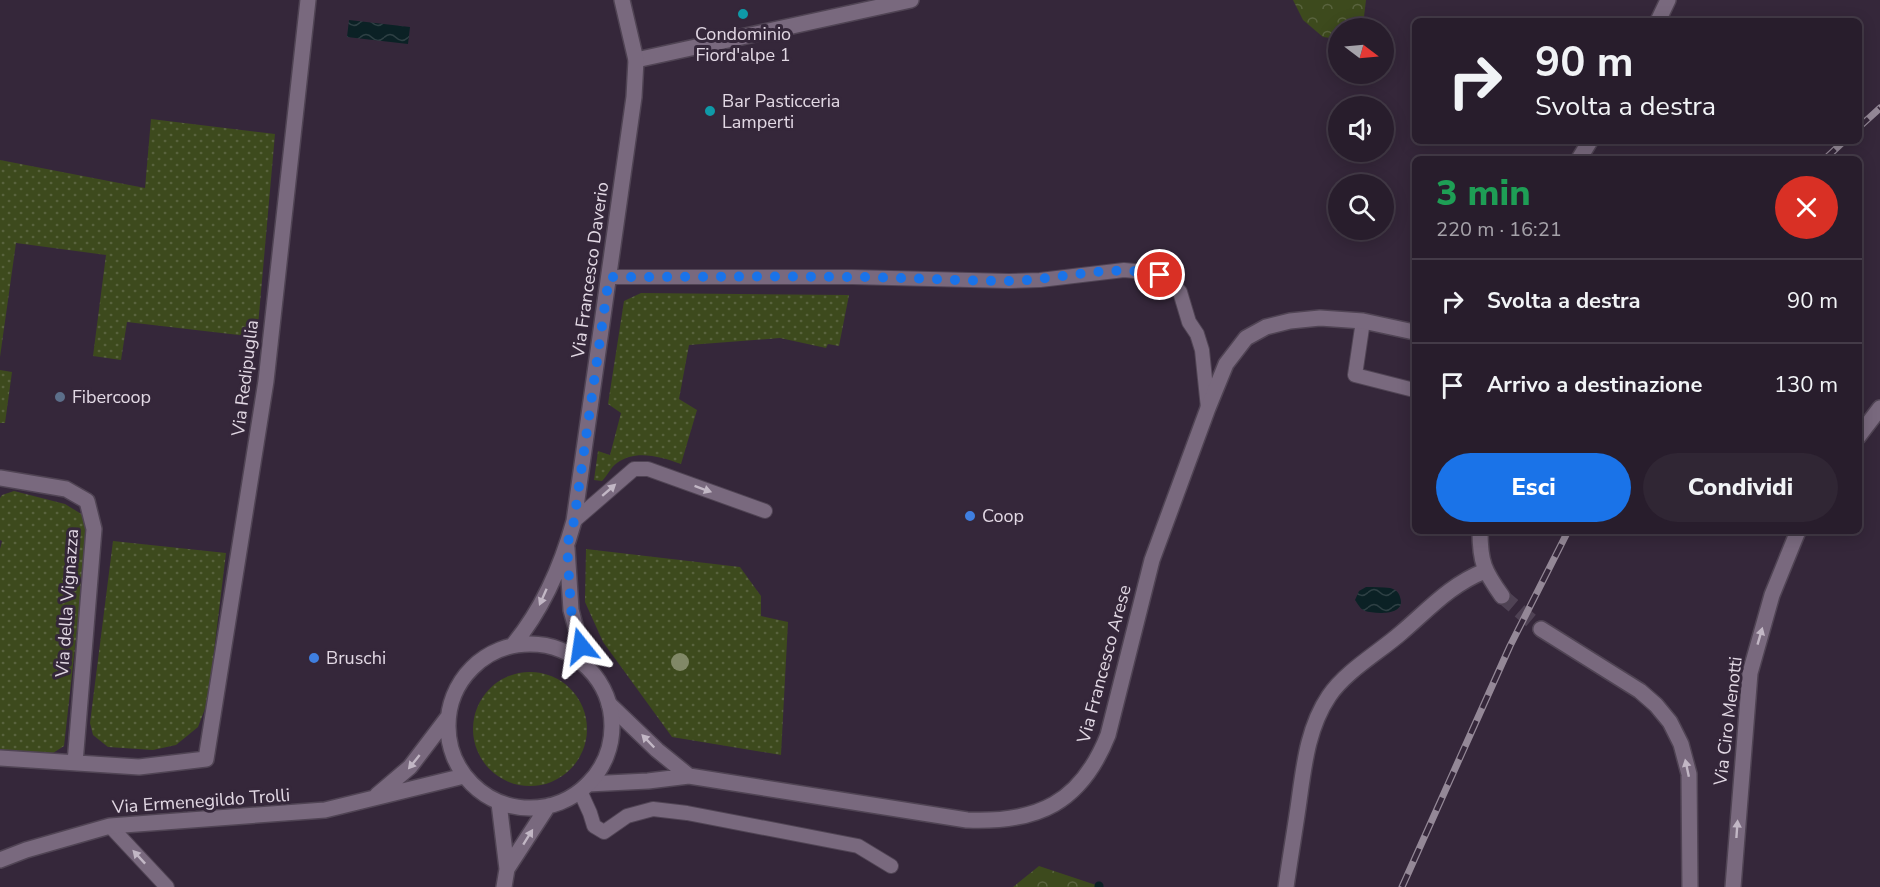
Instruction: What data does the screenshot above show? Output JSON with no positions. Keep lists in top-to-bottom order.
{
  "streets": {
    "street": [
      "Via Francesco Daverio",
      "Via Redipuglia",
      "Via della Vignazza",
      "Via Francesco Arese",
      "Via Ciro Menotti",
      "Via Ermenegildo Trolli"
    ]
  },
  "crossings": [
    ["Via Francesco Daverio", "Via Francesco Arese"],
    ["Via Francesco Daverio", "Via Ermenegildo Trolli"],
    ["Via Redipuglia", "Via della Vignazza"],
    ["Via Francesco Arese", "Via Ermenegildo Trolli"]
  ],
  "one_way": ["Via Ciro Menotti"],
  "places": [
    "Condominio Fiord'alpe 1",
    "Bar Pasticceria Lamperti",
    "Fibercoop",
    "Coop",
    "Bruschi"
  ],
  "north": "right",
  "page": {
    "turn": ["90 m", "Svolta a destra"],
    "heading": ["3 min", "220 m · 16:21"],
    "list": [
      {
        "name": "Svolta a destra",
        "value": "90 m"
      },
      {
        "name": "Arrivo a destinazione",
        "value": "130 m"
      }
    ],
    "buttons": ["Esci", "Condividi"]
  }
}
